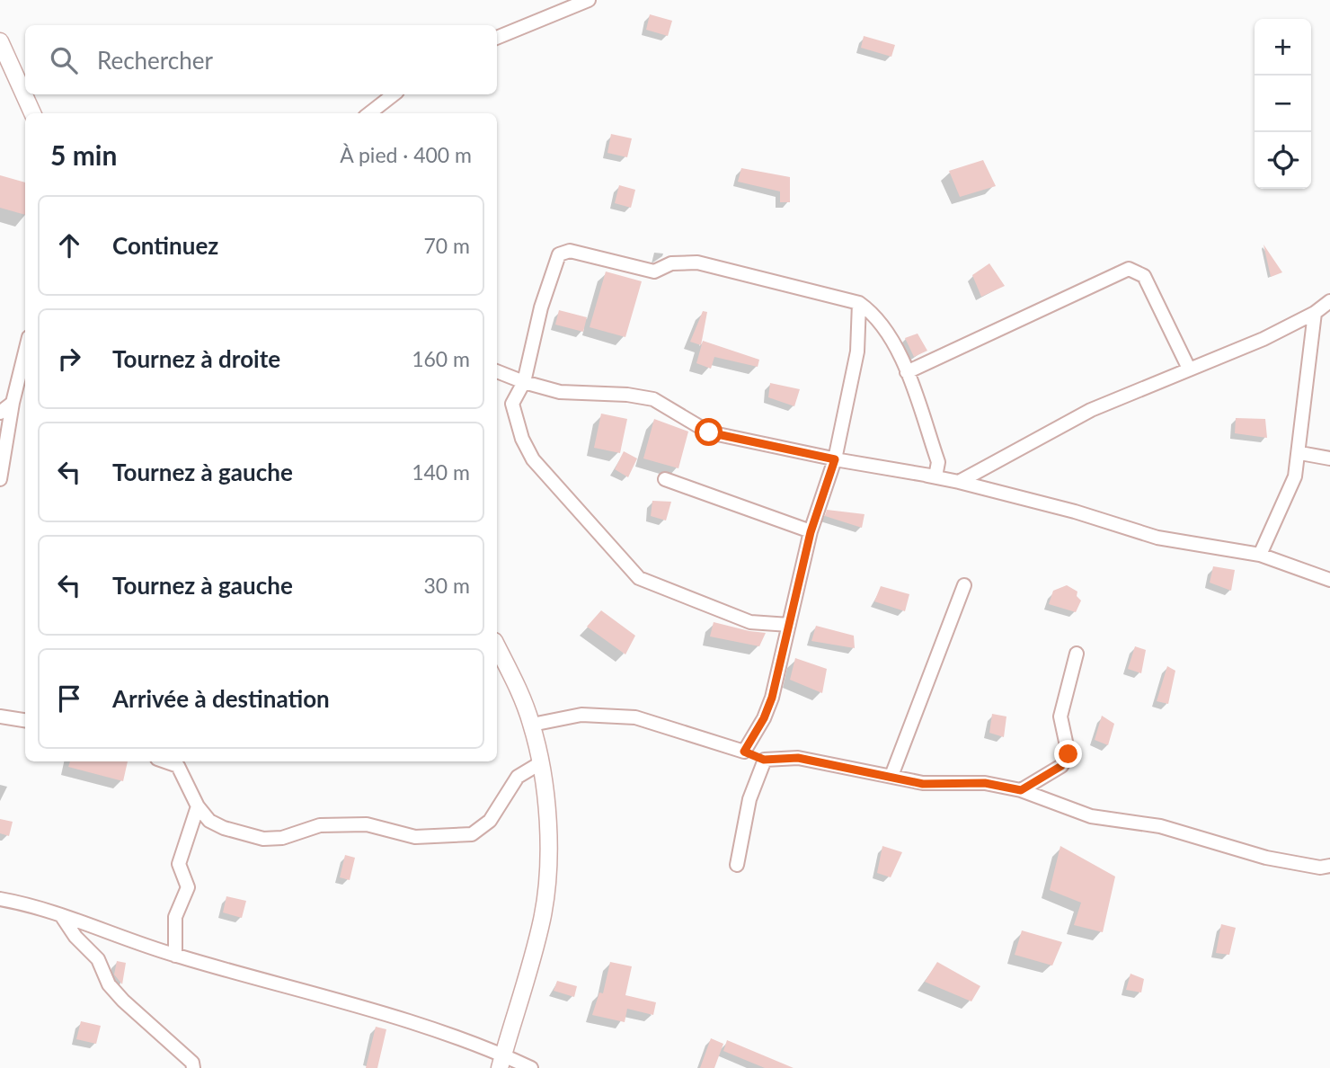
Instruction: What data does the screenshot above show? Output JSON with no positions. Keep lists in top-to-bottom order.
{
  "page": {
    "map_buttons": ["+", "−"],
    "search": "Rechercher",
    "heading": ["5 min", "À pied · 400 m"],
    "list": [
      ["Continuez", "70 m"],
      ["Tournez à droite", "160 m"],
      ["Tournez à gauche", "140 m"],
      ["Tournez à gauche", "30 m"],
      "Arrivée à destination"
    ]
  }
}
